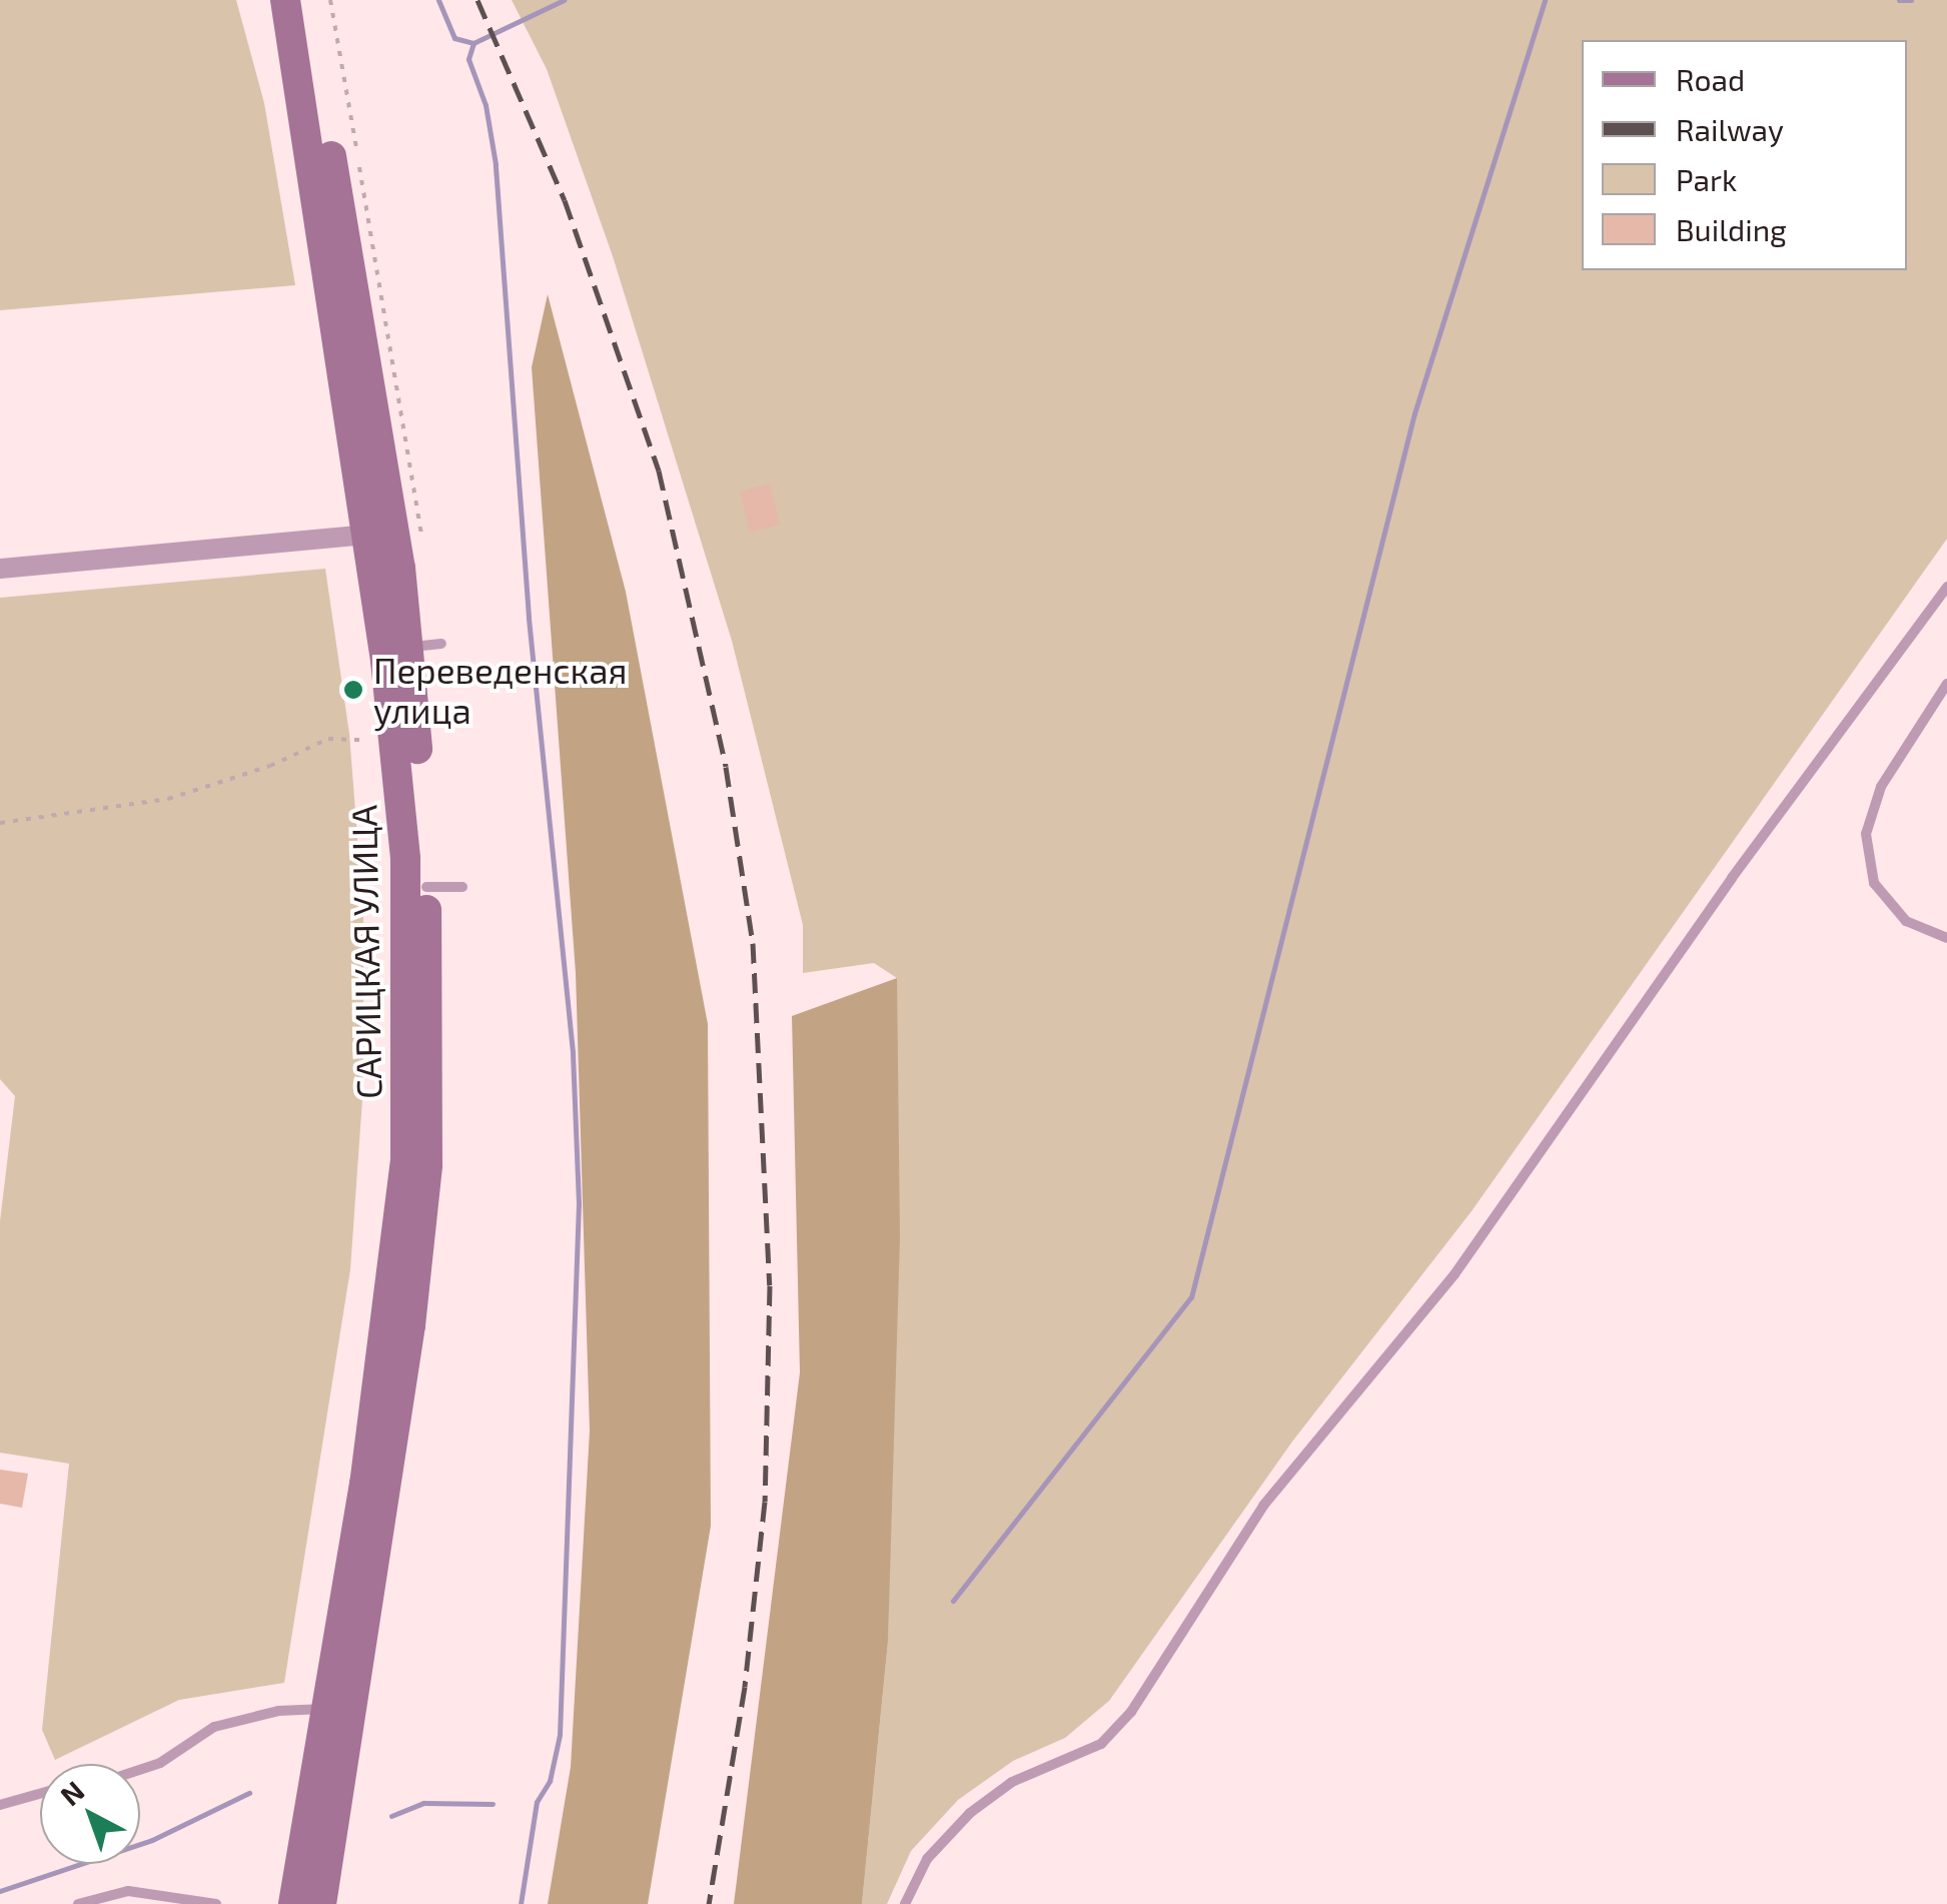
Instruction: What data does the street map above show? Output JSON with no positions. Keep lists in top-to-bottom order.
{
  "streets": {
    "street": ["САРИЦКАЯ УЛИЦА"]
  },
  "places": ["Переведенская улица"],
  "legend": [
    "Road",
    "Railway",
    "Park",
    "Building"
  ],
  "north": "top left"
}
